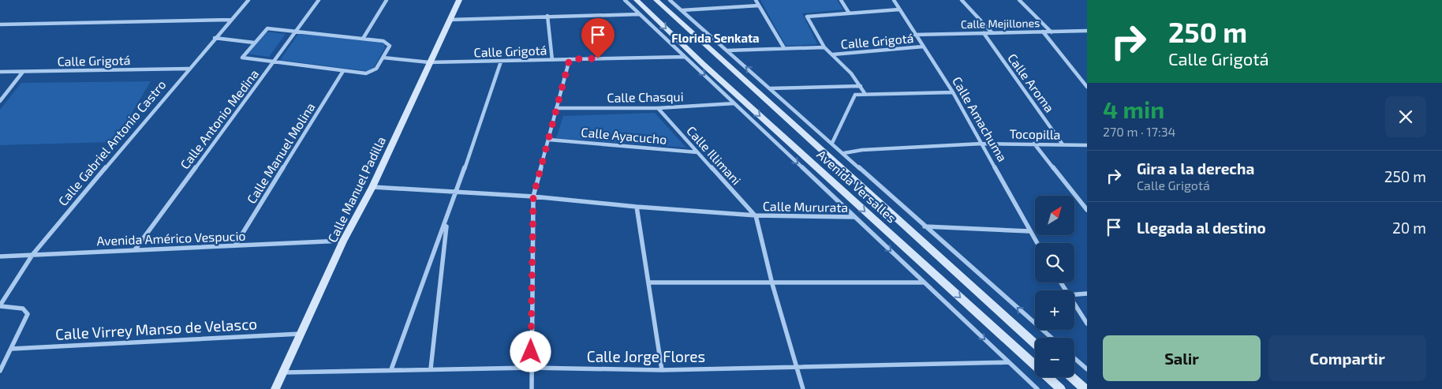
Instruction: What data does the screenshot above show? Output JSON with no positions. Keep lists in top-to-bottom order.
{
  "streets": {
    "street": [
      "Calle Mejillones",
      "Calle Grigotá",
      "Calle Aroma",
      "Calle Chasqui",
      "Calle Antonio Medina",
      "Calle Amachuma",
      "Tocopilla",
      "Calle Ayacucho",
      "Calle Gabriel Antonio Castro",
      "Calle Manuel Molina",
      "Calle Illimani",
      "Avenida Versalles",
      "Calle Manuel Padilla",
      "Calle Mururata",
      "Avenida Américo Vespucio",
      "Calle Virrey Manso de Velasco",
      "Calle Jorge Flores"
    ]
  },
  "crossings": [
    ["Calle Mejillones", "Calle Aroma"],
    ["Calle Mejillones", "Calle Amachuma"],
    ["Calle Grigotá", "Calle Amachuma"],
    ["Calle Grigotá", "Calle Gabriel Antonio Castro"],
    ["Calle Grigotá", "Avenida Versalles"],
    ["Calle Grigotá", "Calle Manuel Padilla"],
    ["Calle Aroma", "Tocopilla"],
    ["Calle Chasqui", "Calle Illimani"],
    ["Calle Chasqui", "Avenida Versalles"],
    ["Calle Antonio Medina", "Avenida Américo Vespucio"],
    ["Calle Amachuma", "Tocopilla"],
    ["Tocopilla", "Avenida Versalles"],
    ["Calle Ayacucho", "Calle Illimani"],
    ["Calle Gabriel Antonio Castro", "Avenida Américo Vespucio"],
    ["Calle Manuel Molina", "Avenida Américo Vespucio"],
    ["Calle Illimani", "Calle Mururata"],
    ["Avenida Versalles", "Calle Mururata"],
    ["Avenida Versalles", "Calle Jorge Flores"],
    ["Calle Manuel Padilla", "Calle Mururata"],
    ["Calle Manuel Padilla", "Avenida Américo Vespucio"],
    ["Calle Manuel Padilla", "Calle Virrey Manso de Velasco"],
    ["Calle Manuel Padilla", "Calle Jorge Flores"]
  ],
  "districts": ["Florida Senkata"],
  "north": "top right",
  "page": {
    "turn": ["250 m", "Calle Grigotá"],
    "heading": ["4 min", "270 m · 17:34"],
    "list": [
      {
        "name": "Gira a la derecha",
        "note": "Calle Grigotá",
        "value": "250 m"
      },
      {
        "name": "Llegada al destino",
        "value": "20 m"
      }
    ],
    "map_buttons": ["+", "−"],
    "buttons": ["Salir", "Compartir"]
  }
}
